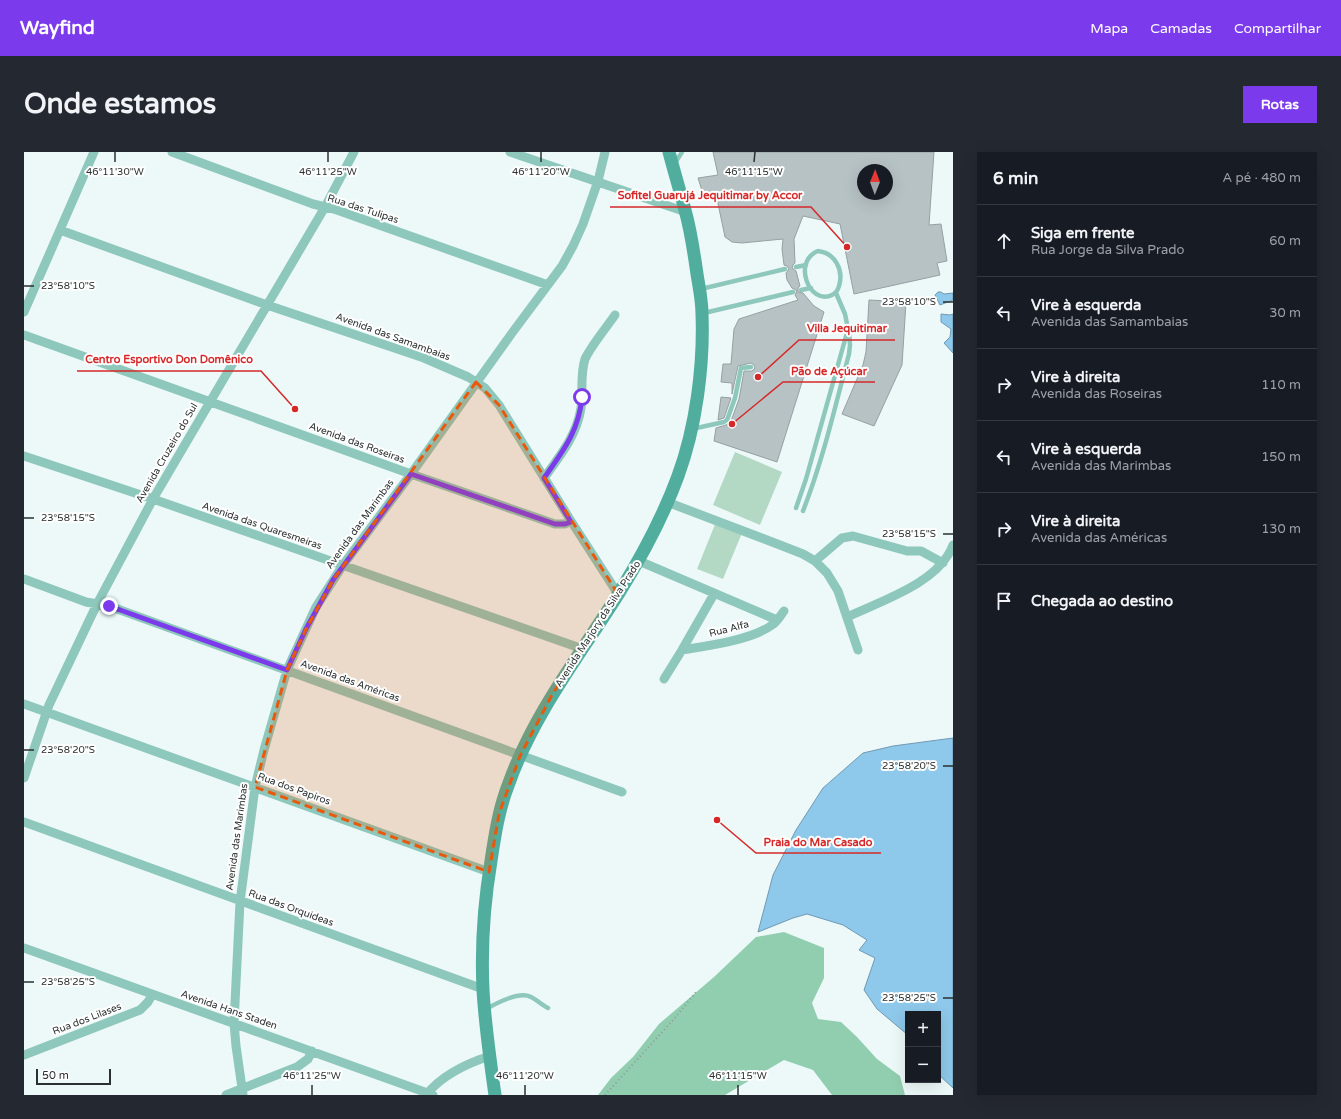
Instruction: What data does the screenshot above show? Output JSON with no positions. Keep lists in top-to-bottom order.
{
  "streets": {
    "main road": ["Avenida Marjory da Silva Prado"],
    "street": [
      "Rua das Tulipas",
      "Avenida das Samambaias",
      "Avenida das Roseiras",
      "Avenida Cruzeiro do Sul",
      "Avenida das Marimbas",
      "Avenida das Quaresmeiras",
      "Rua Alfa",
      "Avenida das Américas",
      "Rua dos Papiros",
      "Rua das Orquideas",
      "Avenida Hans Staden",
      "Rua dos Lilases"
    ]
  },
  "crossings": [
    ["Rua das Tulipas", "Avenida Cruzeiro do Sul"],
    ["Rua das Tulipas", "Avenida das Marimbas"],
    ["Avenida das Samambaias", "Avenida das Roseiras"],
    ["Avenida das Samambaias", "Avenida Cruzeiro do Sul"],
    ["Avenida das Samambaias", "Avenida das Marimbas"],
    ["Avenida das Samambaias", "Avenida Marjory da Silva Prado"],
    ["Avenida das Roseiras", "Avenida Cruzeiro do Sul"],
    ["Avenida das Roseiras", "Avenida das Marimbas"],
    ["Avenida Cruzeiro do Sul", "Avenida das Quaresmeiras"],
    ["Avenida Cruzeiro do Sul", "Avenida das Américas"],
    ["Avenida Cruzeiro do Sul", "Rua dos Papiros"],
    ["Avenida das Marimbas", "Avenida das Quaresmeiras"],
    ["Avenida das Marimbas", "Avenida das Américas"],
    ["Avenida das Marimbas", "Rua dos Papiros"],
    ["Avenida das Marimbas", "Rua das Orquideas"],
    ["Avenida das Marimbas", "Avenida Hans Staden"],
    ["Avenida das Quaresmeiras", "Avenida Marjory da Silva Prado"],
    ["Avenida Marjory da Silva Prado", "Rua Alfa"],
    ["Avenida Marjory da Silva Prado", "Avenida das Américas"],
    ["Avenida Marjory da Silva Prado", "Rua dos Papiros"],
    ["Avenida Marjory da Silva Prado", "Rua das Orquideas"],
    ["Avenida Hans Staden", "Rua dos Lilases"]
  ],
  "places": [
    "Sofitel Guarujá Jequitimar by Accor",
    "Villa Jequitimar",
    "Centro Esportivo Don Domênico",
    "Pão de Açúcar",
    "Praia do Mar Casado"
  ],
  "scale_bar": "50 m",
  "north": "top",
  "page": {
    "header": "Wayfind",
    "nav": ["Mapa", "Camadas", "Compartilhar"],
    "buttons": "Rotas",
    "title": "Onde estamos",
    "heading": ["6 min", "A pé · 480 m"],
    "list": [
      ["Siga em frente", "Rua Jorge da Silva Prado", "60 m"],
      ["Vire à esquerda", "Avenida das Samambaias", "30 m"],
      ["Vire à direita", "Avenida das Roseiras", "110 m"],
      ["Vire à esquerda", "Avenida das Marimbas", "150 m"],
      ["Vire à direita", "Avenida das Américas", "130 m"],
      "Chegada ao destino"
    ],
    "map_buttons": ["+", "−"],
    "scale": "50 m"
  },
  "coordinates": [
    "46°11'30\"W",
    "46°11'25\"W",
    "46°11'20\"W",
    "46°11'15\"W",
    "23°58'10\"S",
    "23°58'15\"S",
    "23°58'20\"S",
    "23°58'25\"S"
  ]
}
